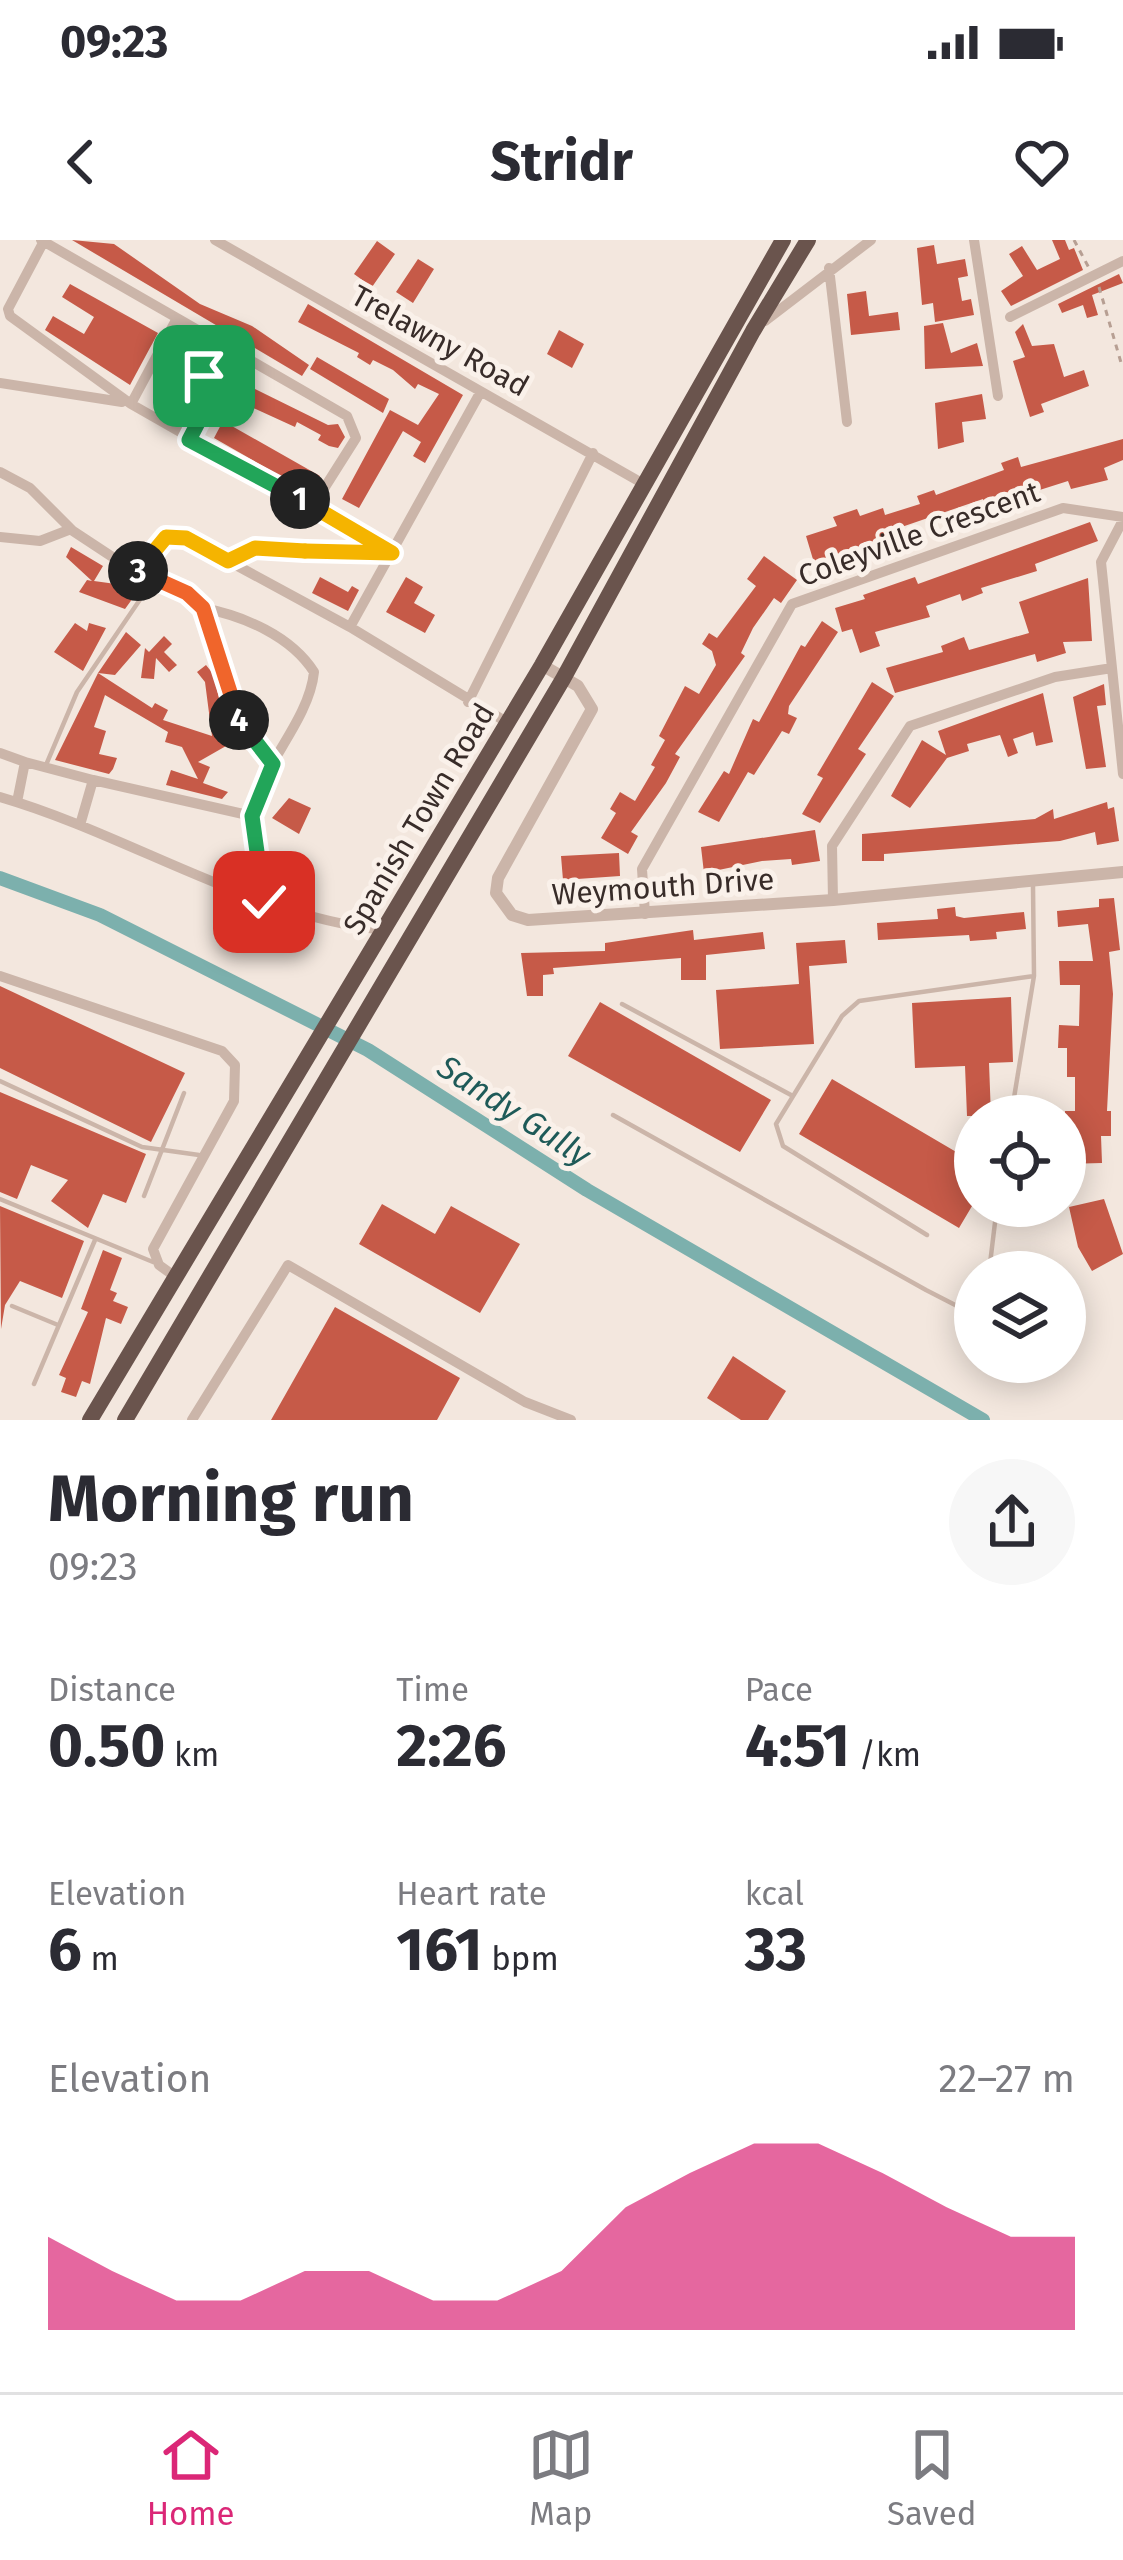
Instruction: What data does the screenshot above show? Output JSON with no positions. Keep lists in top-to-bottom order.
{
  "streets": {
    "highway": ["Spanish Town Road"],
    "street": ["Trelawny Road", "Coleyville Crescent", "Weymouth Drive"]
  },
  "crossings": [
    ["Trelawny Road", "Spanish Town Road"],
    ["Coleyville Crescent", "Weymouth Drive"],
    ["Spanish Town Road", "Weymouth Drive"]
  ],
  "water": ["Sandy Gully"],
  "page": {
    "status": "09:23",
    "header": "Stridr",
    "pins": ["1", "3", "4"],
    "heading": ["Morning run", "09:23"],
    "stats": [
      ["Distance", "0.50 km"],
      ["Time", "2:26"],
      ["Pace", "4:51 /km"],
      ["Elevation", "6 m"],
      ["Heart rate", "161 bpm"],
      ["kcal", "33"]
    ],
    "chart": ["Elevation", "22–27 m"],
    "tabs": ["Home", "Map", "Saved"]
  }
}
